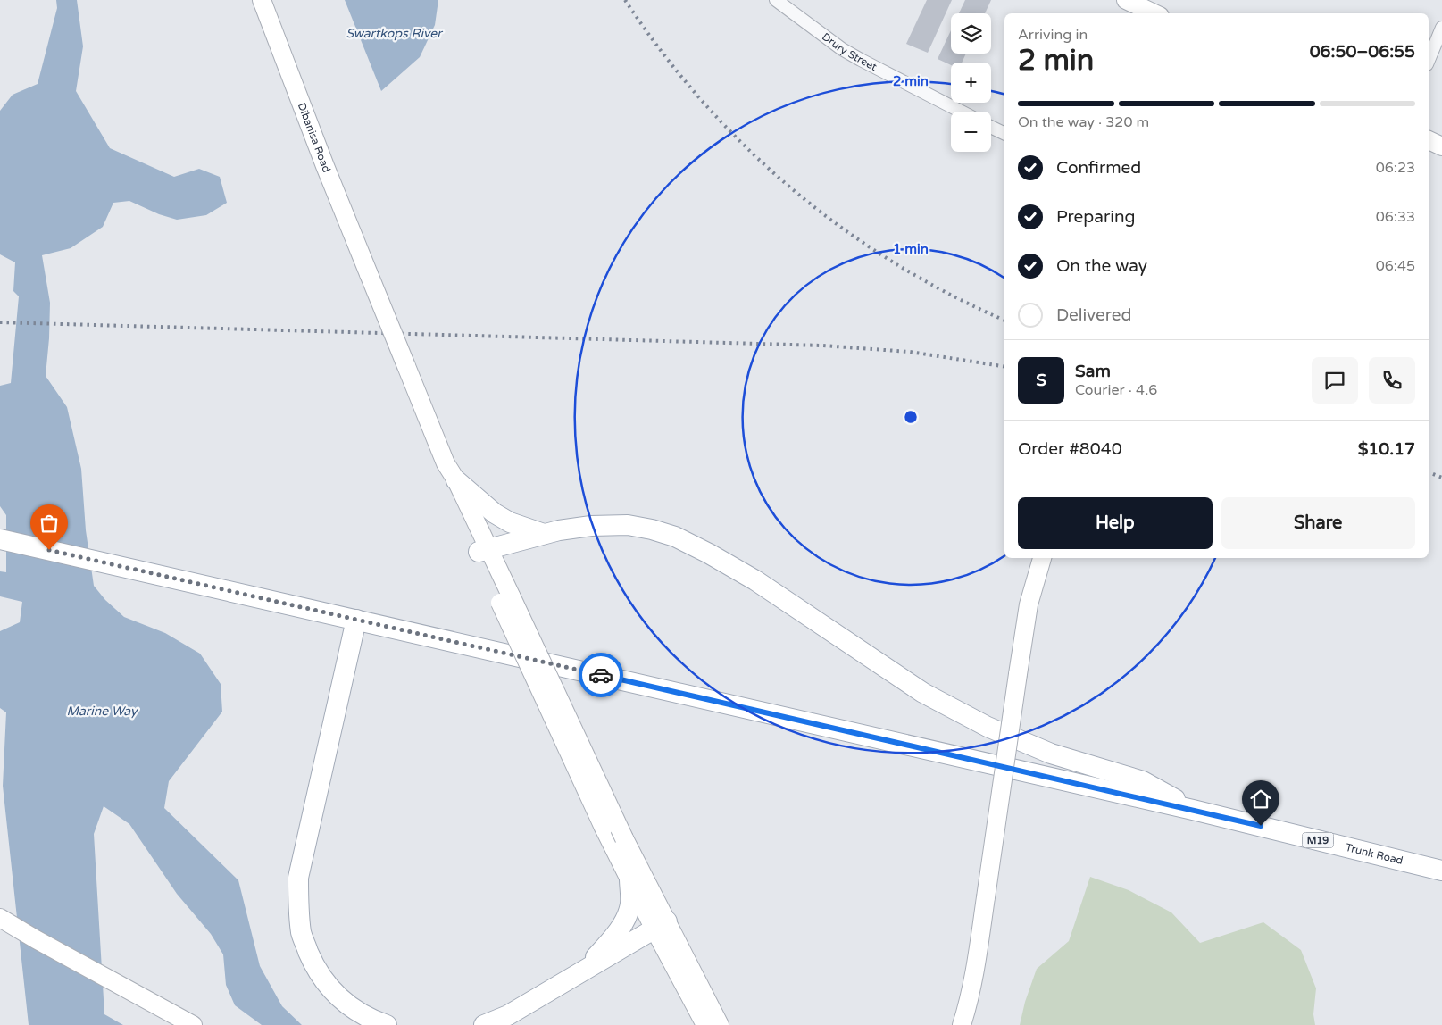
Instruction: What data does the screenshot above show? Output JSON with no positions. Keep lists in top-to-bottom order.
{
  "streets": {
    "main road": ["Dibanisa Road", "M19", "Trunk Road"],
    "street": ["Drury Street"]
  },
  "water": ["Swartkops River", "Marine Way"],
  "page": {
    "map_buttons": ["+", "−"],
    "heading": ["2 min", "Arriving in", "06:50–06:55"],
    "panel": [
      "Sam",
      "Courier · 4.6",
      "Order #8040",
      "$10.17"
    ],
    "bar": "On the way · 320 m",
    "list": [
      ["Confirmed", "06:23"],
      ["Preparing", "06:33"],
      ["On the way", "06:45"],
      "Delivered"
    ],
    "round": "S",
    "buttons": ["Help", "Share"]
  },
  "rings": ["2 min", "1 min"]
}
